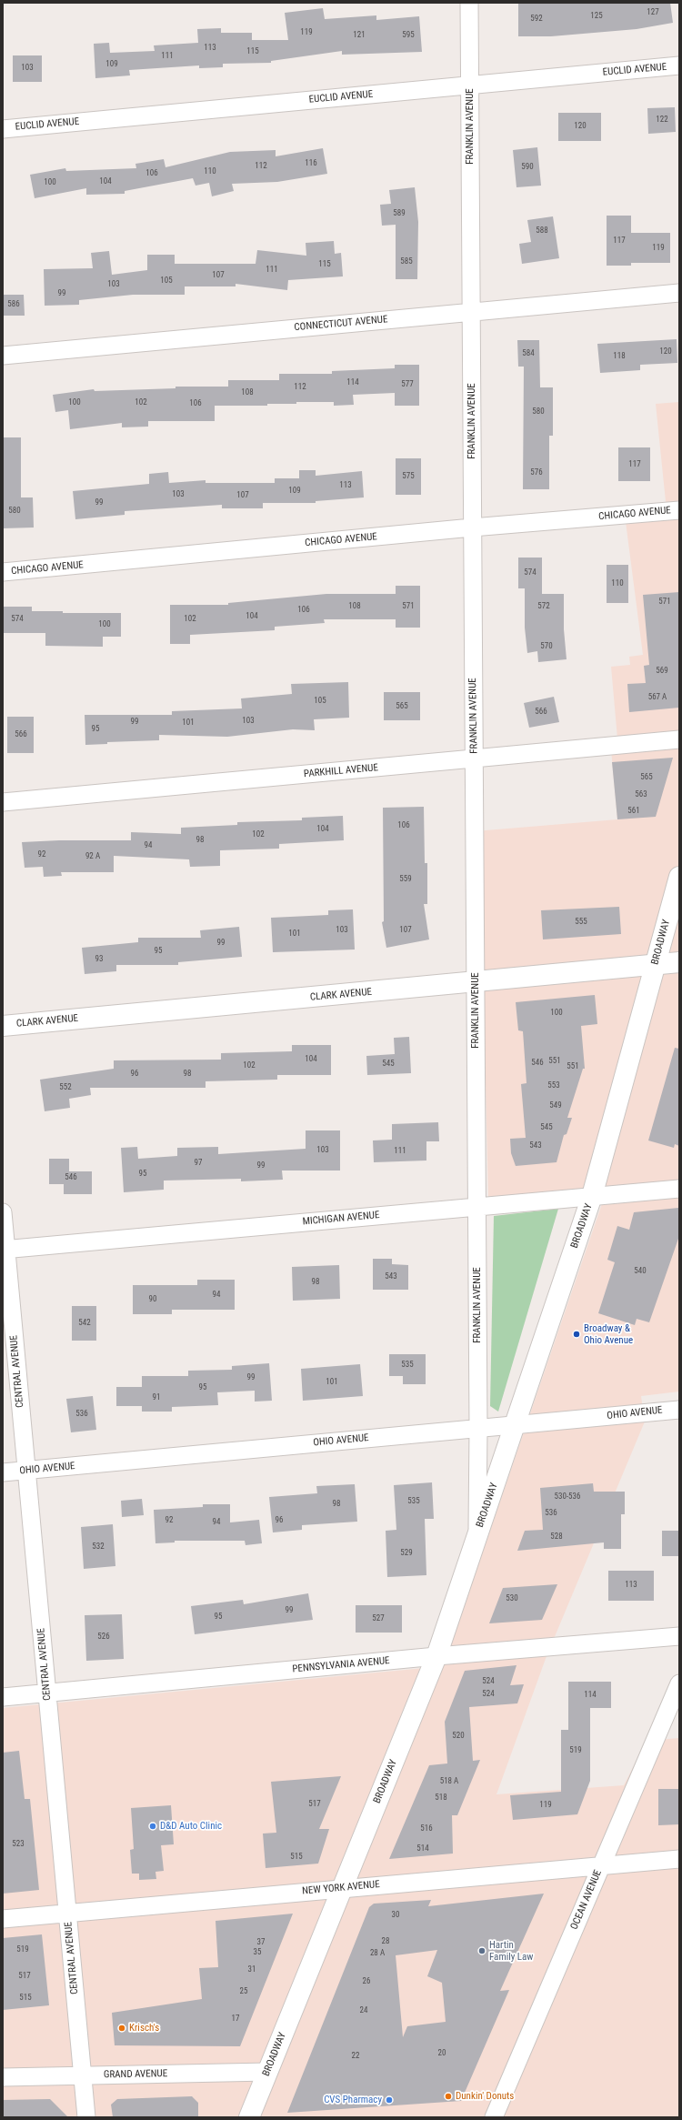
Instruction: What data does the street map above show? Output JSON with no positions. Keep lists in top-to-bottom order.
{
  "streets": {
    "main road": ["BROADWAY", "CLARK AVENUE"],
    "street": [
      "EUCLID AVENUE",
      "FRANKLIN AVENUE",
      "CONNECTICUT AVENUE",
      "CHICAGO AVENUE",
      "PARKHILL AVENUE",
      "MICHIGAN AVENUE",
      "CENTRAL AVENUE",
      "OHIO AVENUE",
      "PENNSYLVANIA AVENUE",
      "NEW YORK AVENUE",
      "OCEAN AVENUE",
      "GRAND AVENUE"
    ]
  },
  "crossings": [
    ["EUCLID AVENUE", "FRANKLIN AVENUE"],
    ["FRANKLIN AVENUE", "CONNECTICUT AVENUE"],
    ["FRANKLIN AVENUE", "CHICAGO AVENUE"],
    ["FRANKLIN AVENUE", "PARKHILL AVENUE"],
    ["FRANKLIN AVENUE", "BROADWAY"],
    ["FRANKLIN AVENUE", "CLARK AVENUE"],
    ["FRANKLIN AVENUE", "MICHIGAN AVENUE"],
    ["FRANKLIN AVENUE", "OHIO AVENUE"],
    ["BROADWAY", "CLARK AVENUE"],
    ["BROADWAY", "MICHIGAN AVENUE"],
    ["BROADWAY", "OHIO AVENUE"],
    ["BROADWAY", "PENNSYLVANIA AVENUE"],
    ["BROADWAY", "NEW YORK AVENUE"],
    ["BROADWAY", "GRAND AVENUE"],
    ["MICHIGAN AVENUE", "CENTRAL AVENUE"],
    ["CENTRAL AVENUE", "OHIO AVENUE"],
    ["CENTRAL AVENUE", "PENNSYLVANIA AVENUE"],
    ["CENTRAL AVENUE", "NEW YORK AVENUE"],
    ["CENTRAL AVENUE", "GRAND AVENUE"],
    ["NEW YORK AVENUE", "OCEAN AVENUE"]
  ],
  "places": [
    "Broadway & Ohio Avenue",
    "D&D Auto Clinic",
    "Hartin Family Law",
    "Krisch's",
    "Dunkin' Donuts",
    "CVS Pharmacy"
  ],
  "house_numbers": [
    "127",
    "125",
    "592",
    "119",
    "121",
    "595",
    "113",
    "115",
    "111",
    "109",
    "103",
    "122",
    "120",
    "116",
    "112",
    "590",
    "110",
    "106",
    "104",
    "100",
    "589",
    "588",
    "117",
    "119",
    "585",
    "115",
    "111",
    "107",
    "105",
    "103",
    "99",
    "586",
    "120",
    "584",
    "118",
    "114",
    "577",
    "112",
    "108",
    "100",
    "102",
    "106",
    "580",
    "117",
    "576",
    "575",
    "113",
    "109",
    "103",
    "107",
    "99",
    "580",
    "574",
    "110",
    "571",
    "108",
    "571",
    "572",
    "106",
    "104",
    "574",
    "102",
    "100",
    "570",
    "569",
    "567 A",
    "105",
    "565",
    "566",
    "103",
    "99",
    "101",
    "95",
    "566",
    "565",
    "563",
    "561",
    "106",
    "104",
    "102",
    "98",
    "94",
    "92",
    "92 A",
    "559",
    "555",
    "103",
    "107",
    "101",
    "99",
    "95",
    "93",
    "100",
    "104",
    "551",
    "546",
    "545",
    "102",
    "551",
    "96",
    "98",
    "553",
    "552",
    "549",
    "545",
    "543",
    "103",
    "111",
    "97",
    "99",
    "95",
    "546",
    "540",
    "543",
    "98",
    "94",
    "90",
    "542",
    "535",
    "99",
    "101",
    "95",
    "91",
    "536",
    "530-536",
    "535",
    "98",
    "536",
    "92",
    "96",
    "94",
    "528",
    "532",
    "529",
    "113",
    "530",
    "99",
    "95",
    "527",
    "526",
    "524",
    "524",
    "114",
    "520",
    "519",
    "518 A",
    "518",
    "517",
    "119",
    "516",
    "523",
    "514",
    "515",
    "30",
    "28",
    "37",
    "519",
    "35",
    "28 A",
    "31",
    "517",
    "26",
    "25",
    "515",
    "24",
    "17",
    "20",
    "22"
  ]
}
